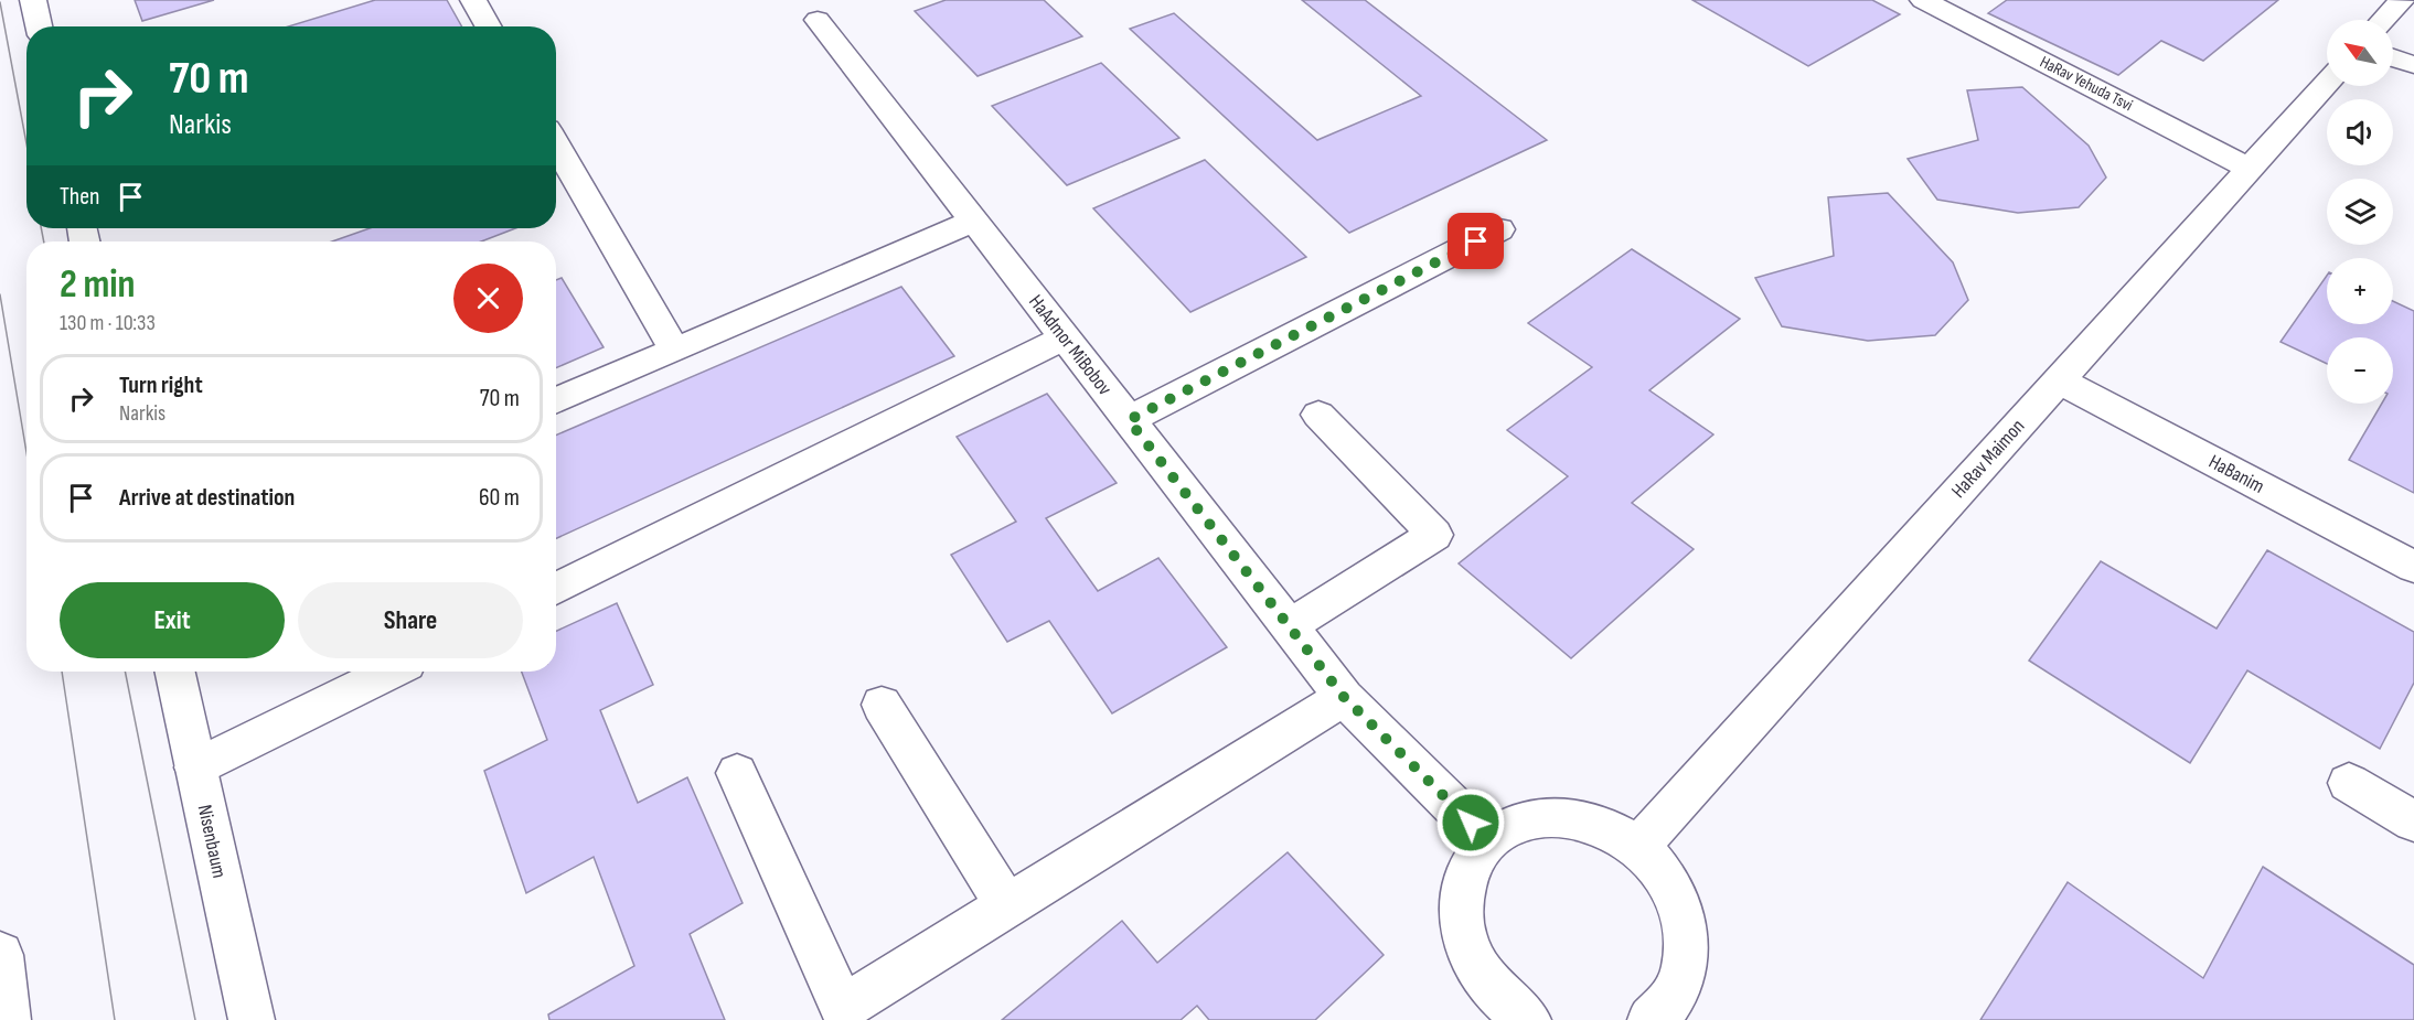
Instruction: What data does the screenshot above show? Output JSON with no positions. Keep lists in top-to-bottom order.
{
  "streets": {
    "street": [
      "HaRav Yehuda Tsvi",
      "HaAdmor MiBobov",
      "HaRav Maimon",
      "HaBanim",
      "Nisenbaum"
    ]
  },
  "crossings": [
    ["HaRav Yehuda Tsvi", "HaRav Maimon"],
    ["HaRav Maimon", "HaBanim"]
  ],
  "north": "top left",
  "page": {
    "map_buttons": ["+", "−"],
    "turn": ["70 m", "Narkis"],
    "then": "Then",
    "heading": ["2 min", "130 m · 10:33"],
    "list": [
      {
        "name": "Turn right",
        "note": "Narkis",
        "value": "70 m"
      },
      {
        "name": "Arrive at destination",
        "value": "60 m"
      }
    ],
    "buttons": ["Exit", "Share"]
  }
}
